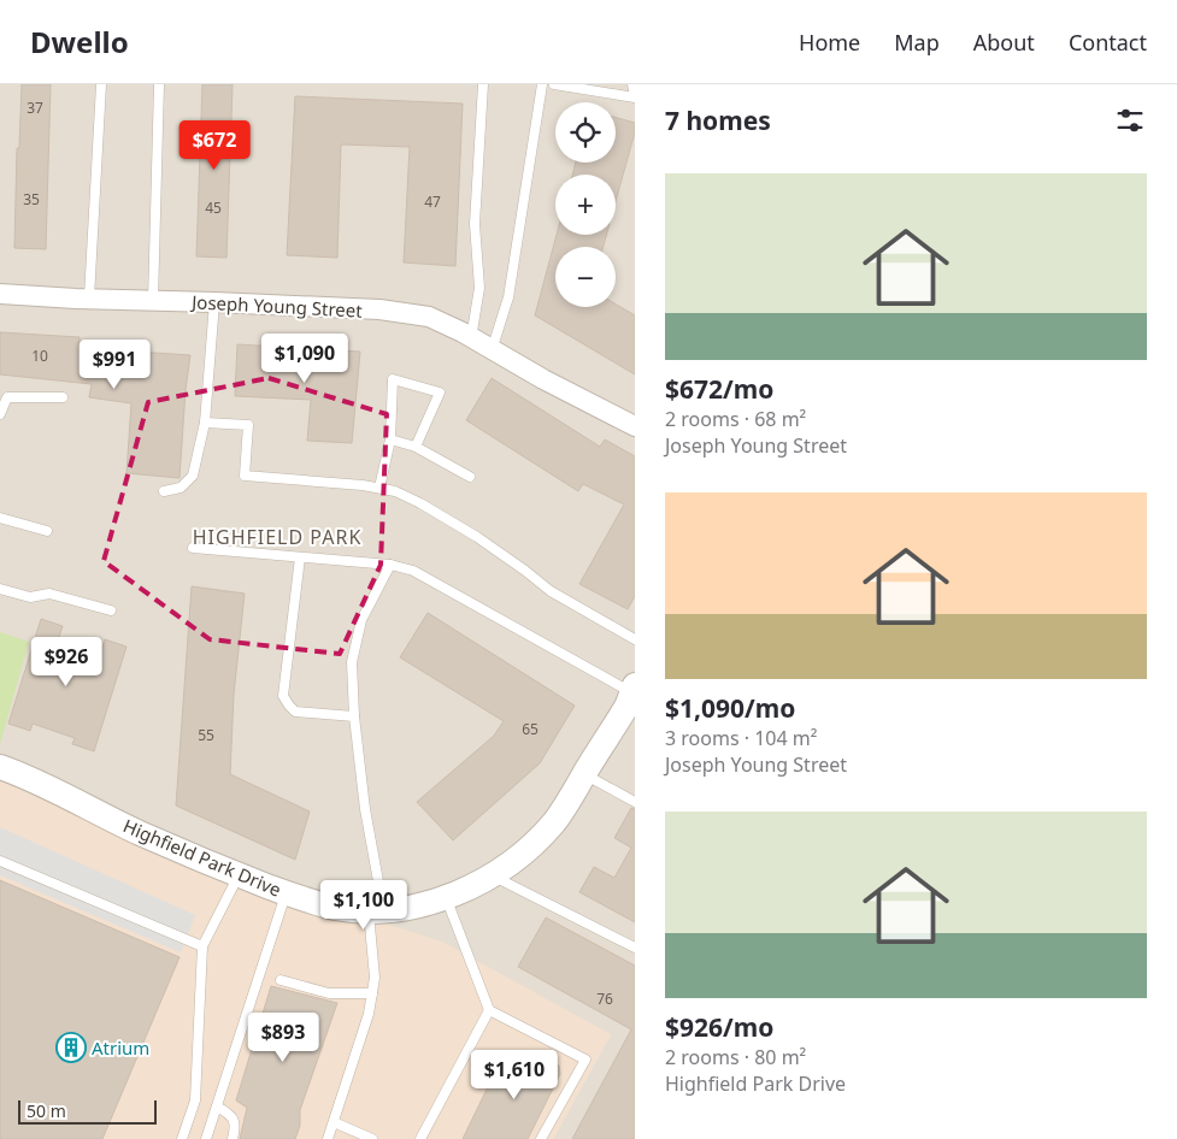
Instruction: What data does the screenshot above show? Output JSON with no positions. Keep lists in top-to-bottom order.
{
  "streets": {
    "street": ["Joseph Young Street", "Highfield Park Drive"]
  },
  "districts": ["HIGHFIELD PARK"],
  "places": {
    "building": ["Atrium"]
  },
  "house_numbers": [
    "37",
    "35",
    "47",
    "45",
    "10",
    "65",
    "55",
    "76"
  ],
  "scale_bar": "50 m",
  "page": {
    "header": "Dwello",
    "nav": [
      "Home",
      "Map",
      "About",
      "Contact"
    ],
    "heading": "7 homes",
    "map_buttons": ["+", "−"],
    "price": [
      "$672",
      "$1,090",
      "$991",
      "$926",
      "$1,100",
      "$893",
      "$1,610"
    ],
    "list": [
      {
        "name": "$672/mo",
        "note": "2 rooms · 68 m² · Joseph Young Street"
      },
      {
        "name": "$1,090/mo",
        "note": "3 rooms · 104 m² · Joseph Young Street"
      },
      {
        "name": "$926/mo",
        "note": "2 rooms · 80 m² · Highfield Park Drive"
      }
    ],
    "scale": "50 m"
  }
}
